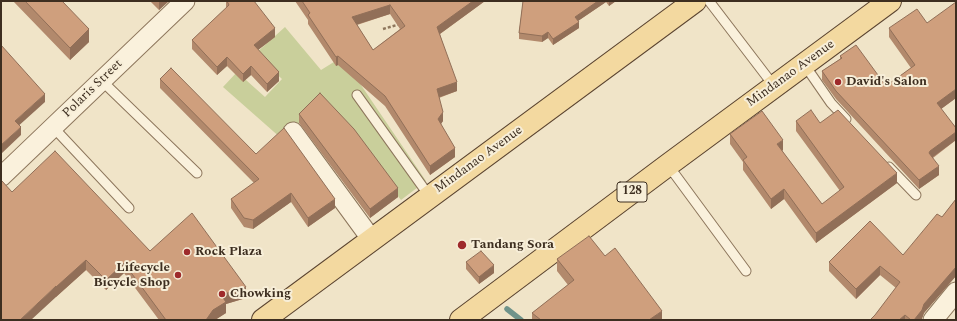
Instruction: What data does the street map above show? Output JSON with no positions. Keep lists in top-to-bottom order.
{
  "streets": {
    "main road": ["Mindanao Avenue", "128"],
    "street": ["Polaris Street"]
  },
  "places": [
    "David's Salon",
    "Tandang Sora",
    "Rock Plaza",
    "Lifecycle Bicycle Shop",
    "Chowking"
  ]
}
